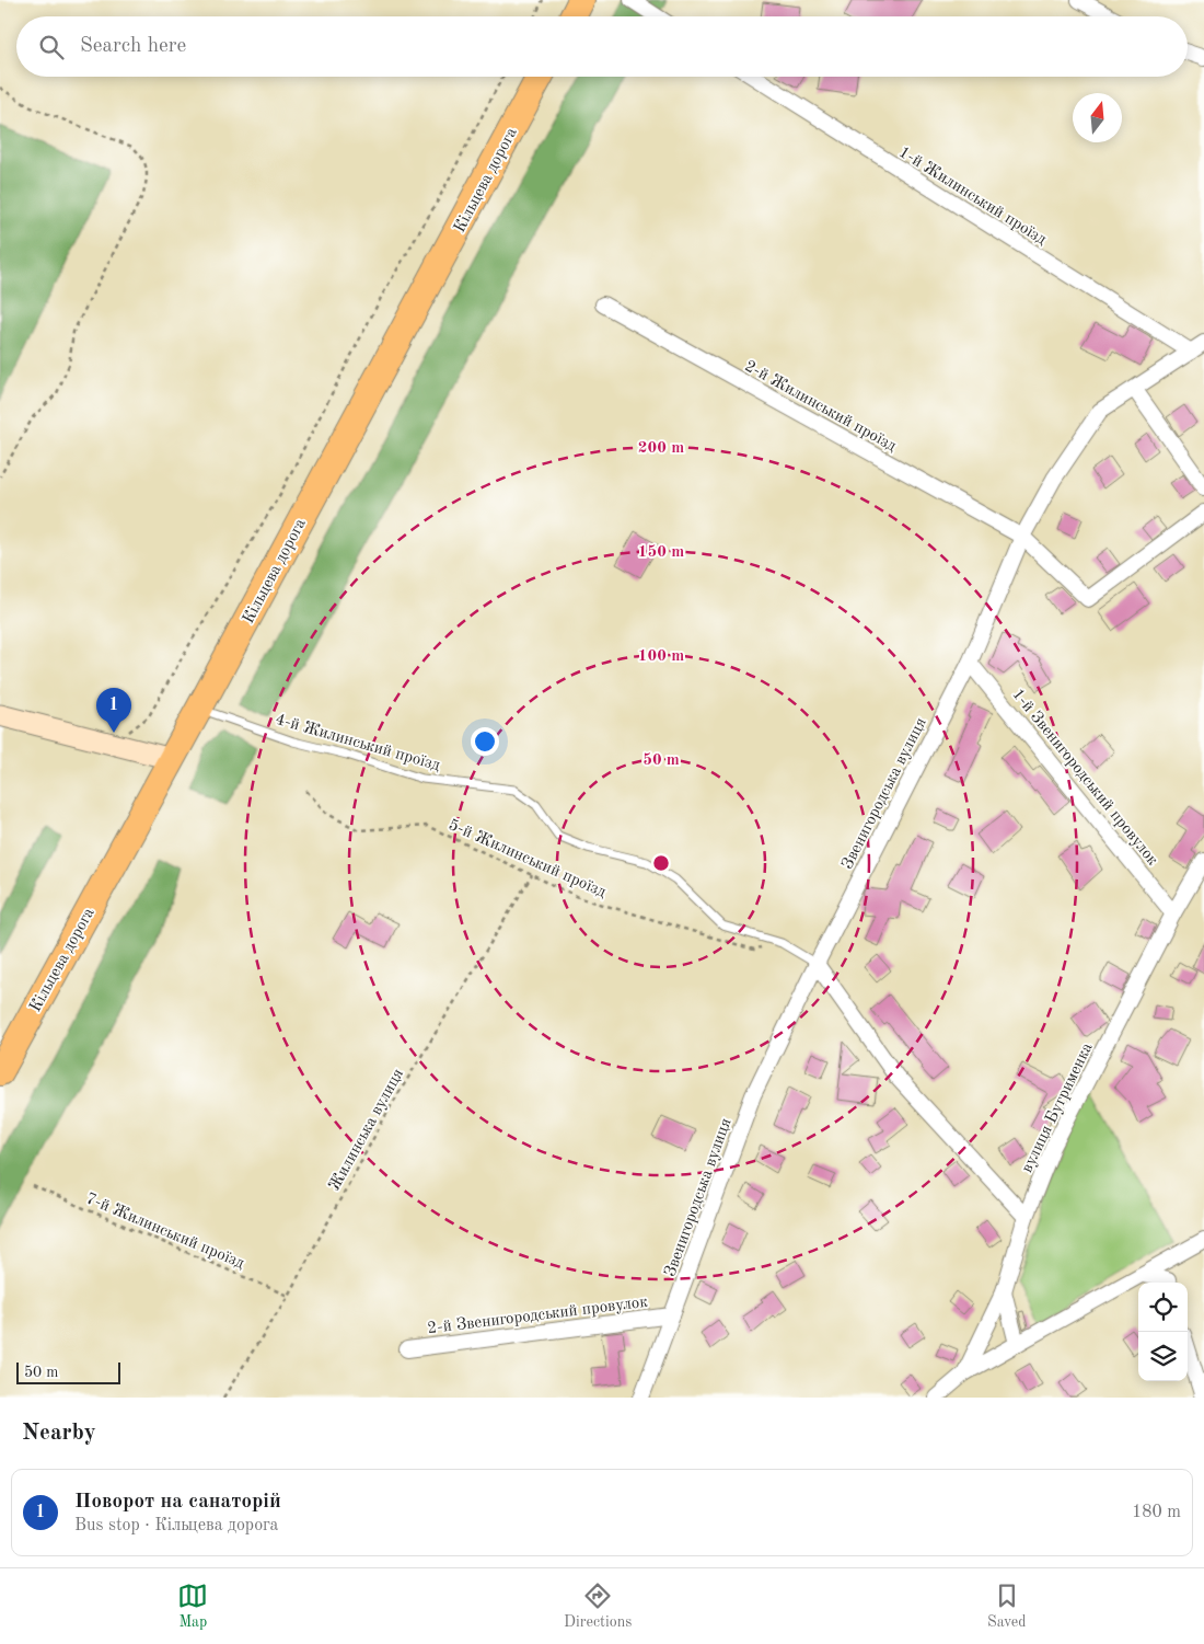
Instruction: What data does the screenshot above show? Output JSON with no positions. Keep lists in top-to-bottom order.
{
  "streets": {
    "highway": ["Кільцева дорога"],
    "street": [
      "1-й Жилинський проїзд",
      "2-й Жилинський проїзд",
      "1-й Звенигородський провулок",
      "Звенигородська вулиця",
      "вулиця Бугрименка",
      "2-й Звенигородський провулок"
    ],
    "lane": ["4-й Жилинський проїзд"],
    "path": ["5-й Жилинський проїзд", "Жилинська вулиця", "7-й Жилинський проїзд"]
  },
  "crossings": [
    ["Кільцева дорога", "4-й Жилинський проїзд"],
    ["1-й Жилинський проїзд", "Звенигородська вулиця"],
    ["2-й Жилинський проїзд", "Звенигородська вулиця"],
    ["4-й Жилинський проїзд", "Звенигородська вулиця"],
    ["4-й Жилинський проїзд", "5-й Жилинський проїзд"],
    ["1-й Звенигородський провулок", "Звенигородська вулиця"],
    ["1-й Звенигородський провулок", "вулиця Бугрименка"],
    ["Звенигородська вулиця", "2-й Звенигородський провулок"],
    ["5-й Жилинський проїзд", "Жилинська вулиця"],
    ["Жилинська вулиця", "7-й Жилинський проїзд"]
  ],
  "scale_bar": "50 m",
  "north": "top",
  "page": {
    "search": "Search here",
    "pins": "1",
    "scale": "50 m",
    "heading": "Nearby",
    "list": [
      {
        "mark": "1",
        "name": "Поворот на санаторій",
        "note": "Bus stop · Кільцева дорога",
        "value": "180 m"
      }
    ],
    "nav": ["Map", "Directions", "Saved"]
  },
  "rings": [
    "200 m",
    "150 m",
    "100 m",
    "50 m"
  ]
}
